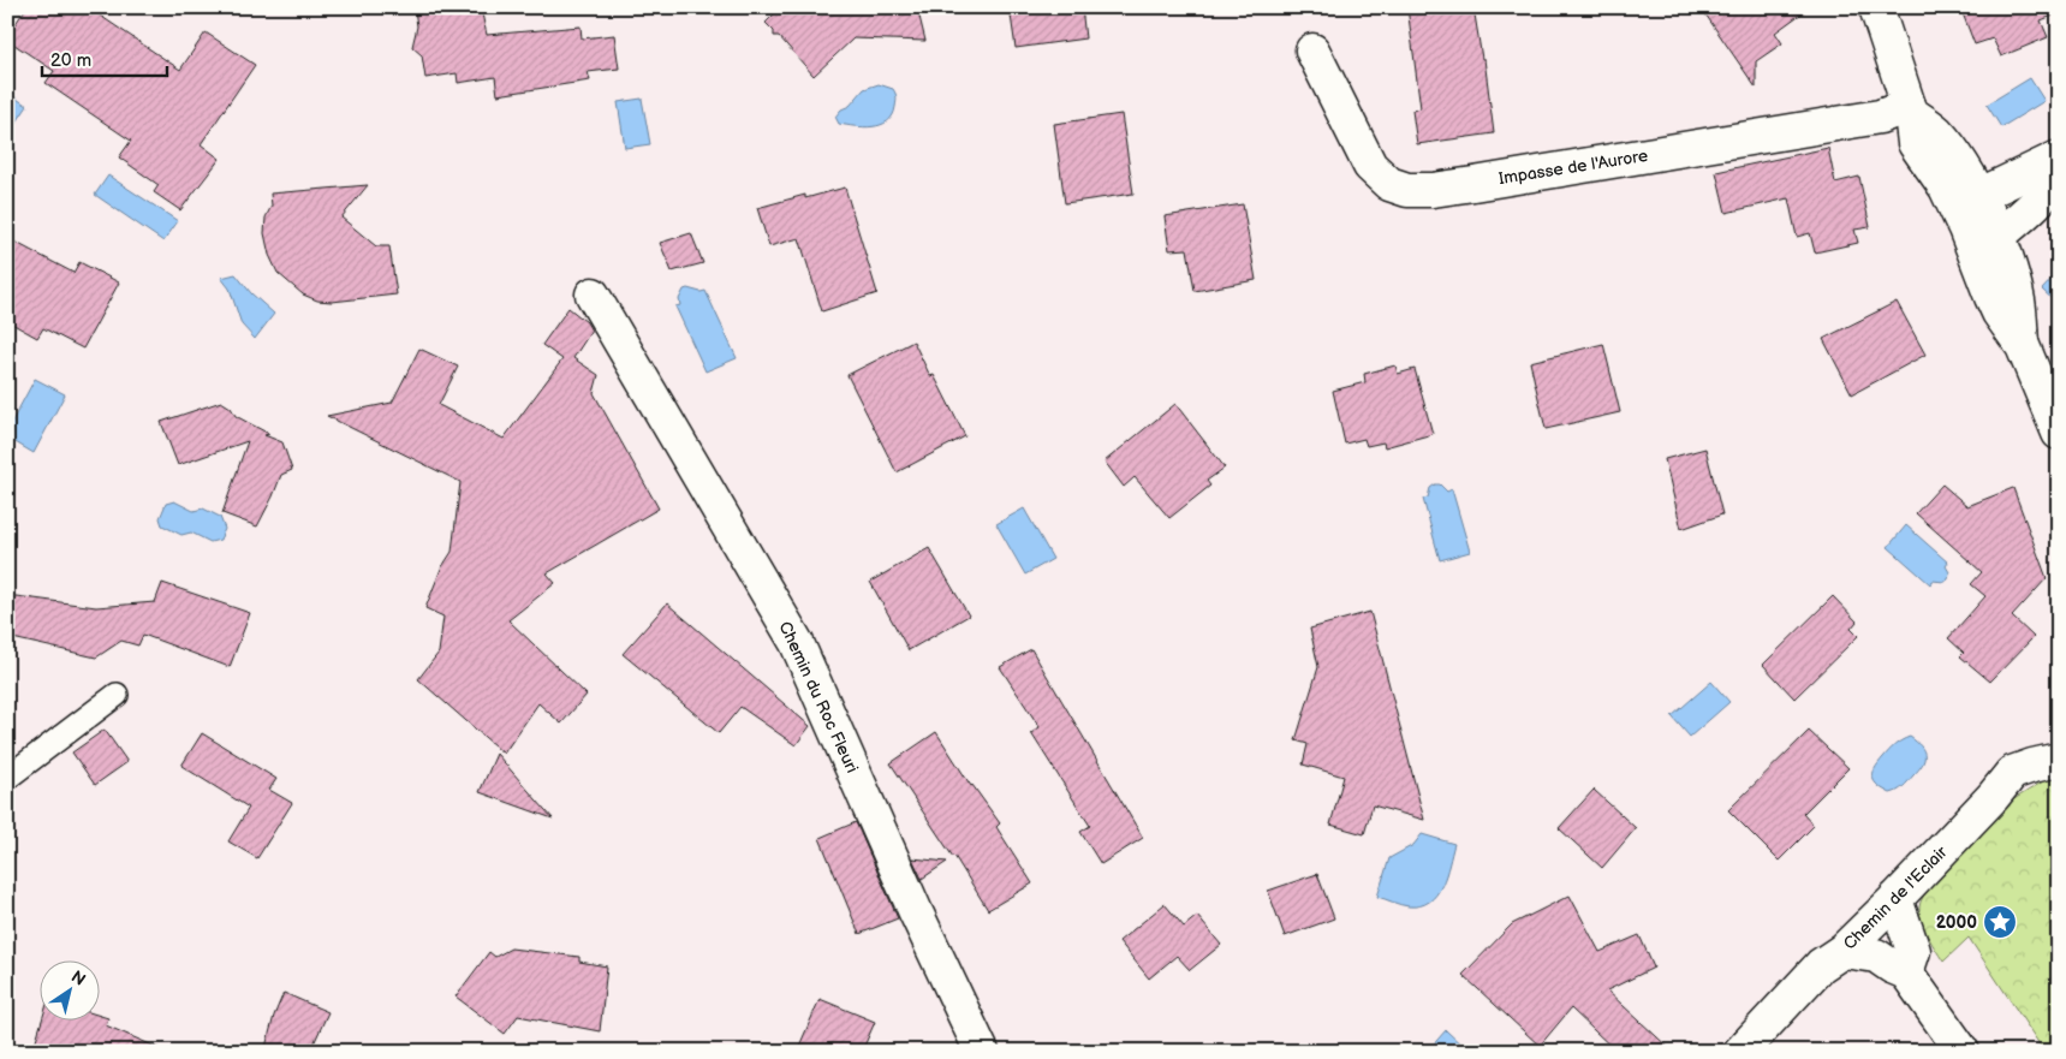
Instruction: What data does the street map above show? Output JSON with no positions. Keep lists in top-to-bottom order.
{
  "streets": {
    "street": ["Impasse de l'Aurore", "Chemin du Roc Fleuri", "Chemin de l'Eclair"]
  },
  "places": {
    "place": ["2000"]
  },
  "scale_bar": "20 m",
  "north": "top right"
}
